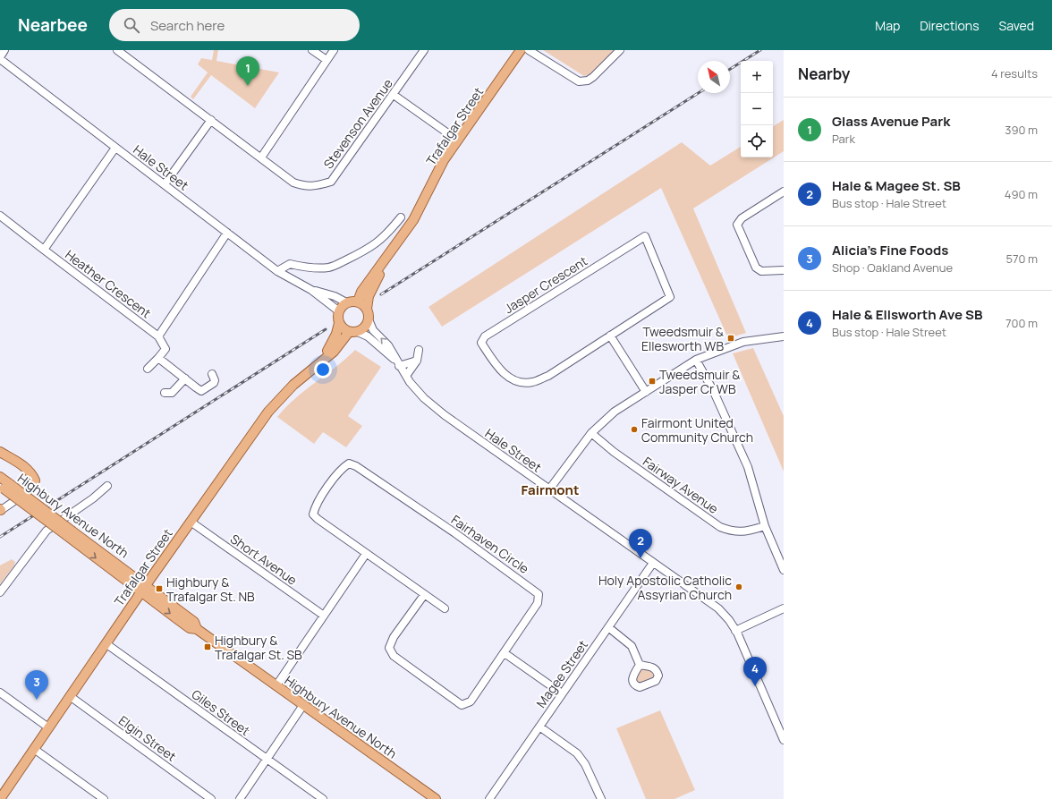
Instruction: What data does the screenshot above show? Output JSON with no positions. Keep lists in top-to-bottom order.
{
  "streets": {
    "main road": ["Trafalgar Street", "Highbury Avenue North"],
    "street": [
      "Stevenson Avenue",
      "Hale Street",
      "Heather Crescent",
      "Jasper Crescent",
      "Fairway Avenue",
      "Fairhaven Circle",
      "Short Avenue",
      "Magee Street",
      "Giles Street",
      "Elgin Street"
    ]
  },
  "crossings": [
    ["Stevenson Avenue", "Trafalgar Street"],
    ["Trafalgar Street", "Hale Street"],
    ["Trafalgar Street", "Highbury Avenue North"],
    ["Trafalgar Street", "Short Avenue"],
    ["Trafalgar Street", "Giles Street"],
    ["Trafalgar Street", "Elgin Street"],
    ["Hale Street", "Magee Street"]
  ],
  "districts": ["Fairmont"],
  "places": {
    "transit": [
      "Tweedsmuir & Ellesworth WB",
      "Tweedsmuir & Jasper Cr WB",
      "Highbury & Trafalgar St. NB",
      "Highbury & Trafalgar St. SB"
    ],
    "other": ["Fairmont United Community Church", "Holy Apostolic Catholic Assyrian Church"]
  },
  "north": "top left",
  "page": {
    "header": "Nearbee",
    "search": "Search here",
    "nav": ["Map", "Directions", "Saved"],
    "heading": ["Nearby", "4 results"],
    "pins": [
      "1",
      "2",
      "4",
      "3"
    ],
    "map_buttons": ["+", "−"],
    "list": [
      {
        "mark": "1",
        "name": "Glass Avenue Park",
        "note": "Park",
        "value": "390 m"
      },
      {
        "mark": "2",
        "name": "Hale & Magee St. SB",
        "note": "Bus stop · Hale Street",
        "value": "490 m"
      },
      {
        "mark": "3",
        "name": "Alicia's Fine Foods",
        "note": "Shop · Oakland Avenue",
        "value": "570 m"
      },
      {
        "mark": "4",
        "name": "Hale & Ellsworth Ave SB",
        "note": "Bus stop · Hale Street",
        "value": "700 m"
      }
    ]
  }
}
